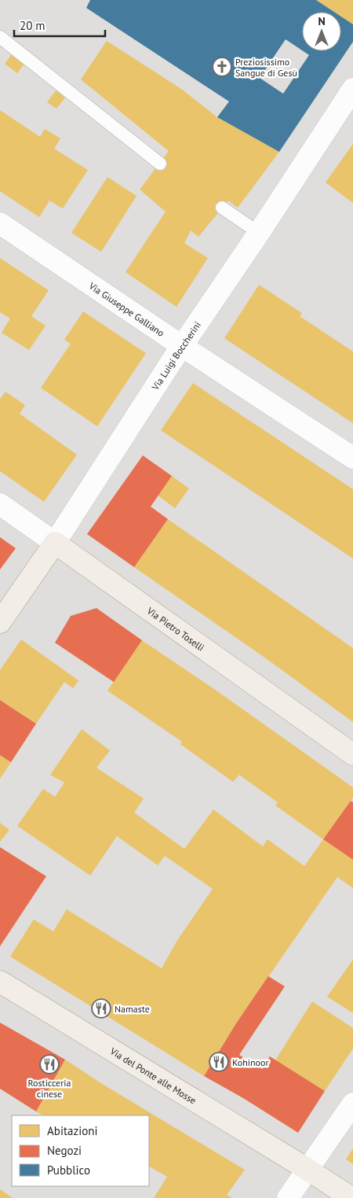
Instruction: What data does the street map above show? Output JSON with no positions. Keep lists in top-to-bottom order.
{
  "streets": {
    "main road": ["Via Luigi Boccherini", "Via Pietro Toselli", "Via del Ponte alle Mosse"],
    "street": ["Via Giuseppe Galliano"]
  },
  "crossings": [
    ["Via Giuseppe Galliano", "Via Luigi Boccherini"],
    ["Via Luigi Boccherini", "Via Pietro Toselli"]
  ],
  "places": {
    "church": ["Preziosissimo Sangue di Gesù"],
    "restaurant": ["Namaste", "Kohinoor", "Rosticceria cinese"]
  },
  "legend": ["Abitazioni", "Negozi", "Pubblico"],
  "scale_bar": "20 m",
  "north": "top"
}
